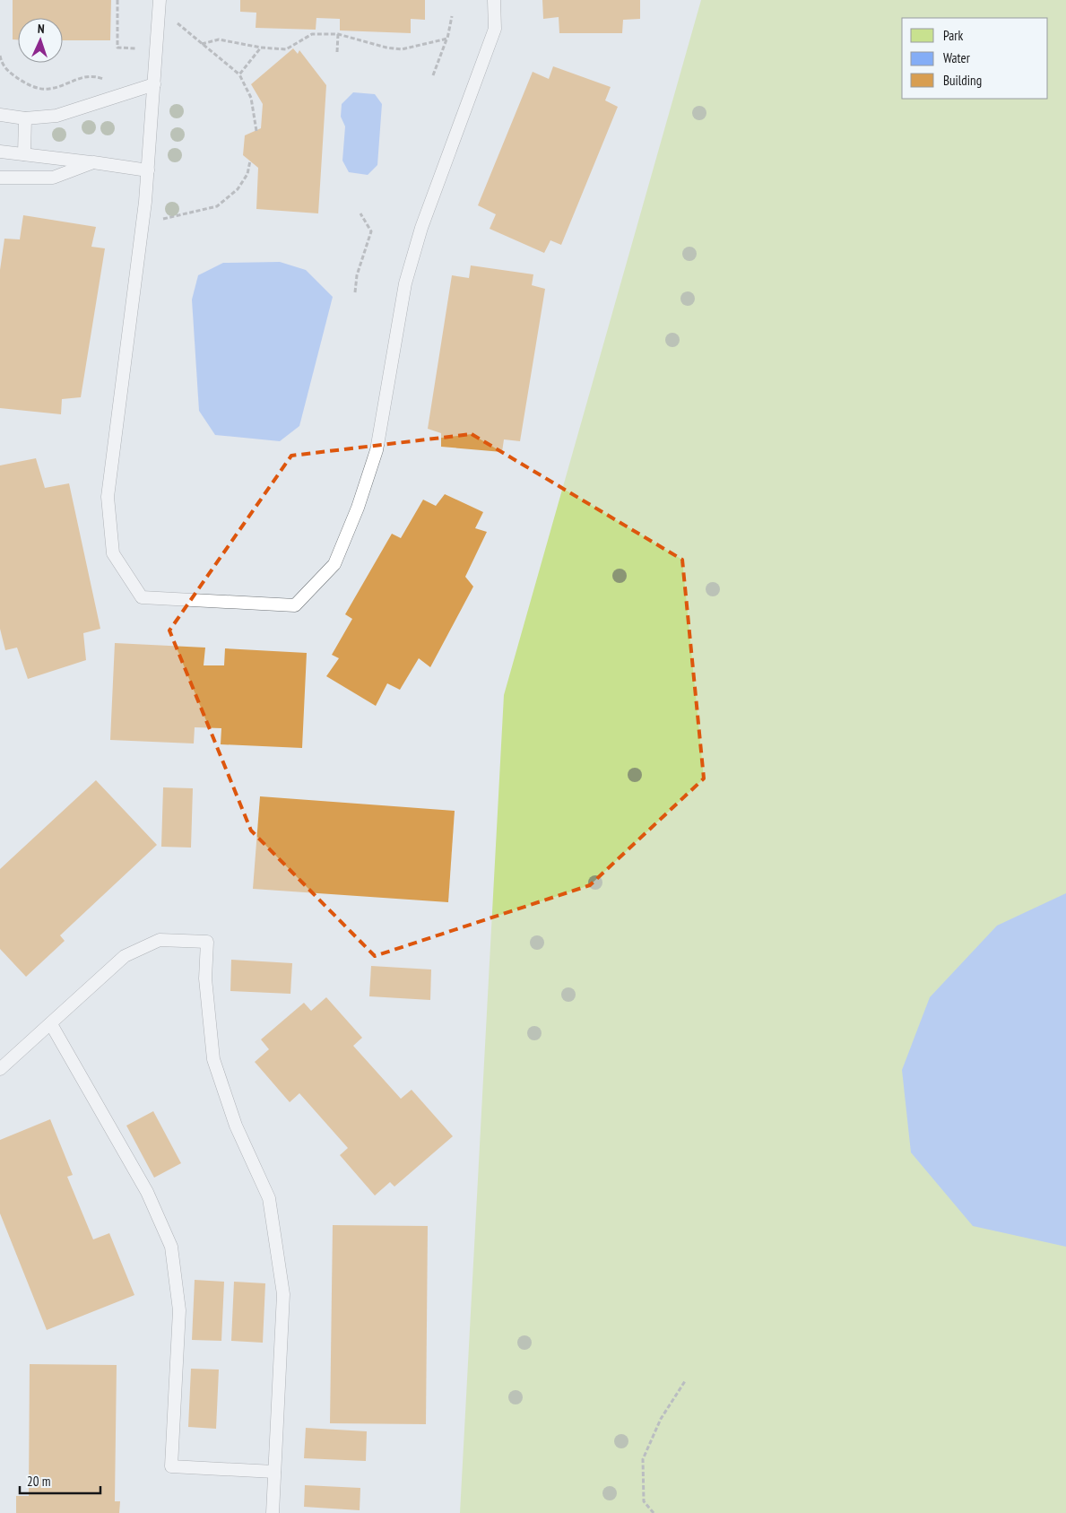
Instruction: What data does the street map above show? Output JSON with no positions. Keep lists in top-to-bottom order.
{
  "legend": ["Park", "Water", "Building"],
  "scale_bar": "20 m",
  "north": "top"
}
